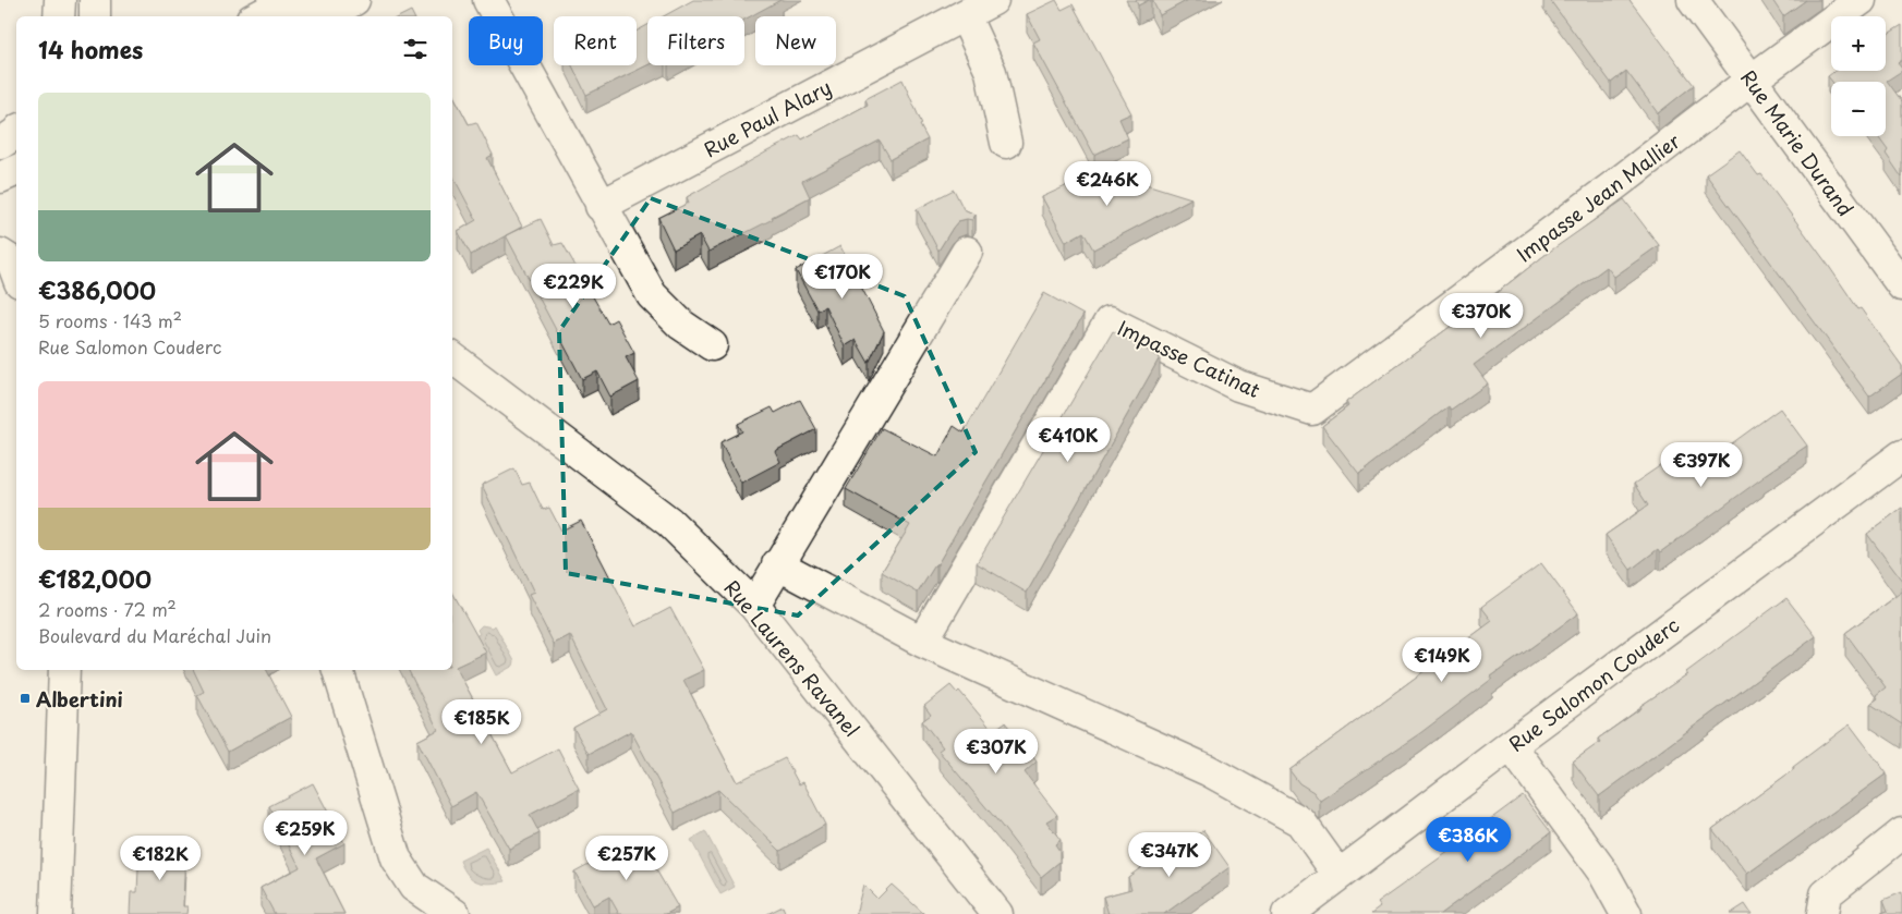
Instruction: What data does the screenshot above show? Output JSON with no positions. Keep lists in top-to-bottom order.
{
  "streets": {
    "street": [
      "Rue Paul Alary",
      "Rue Marie Durand",
      "Impasse Jean Mallier",
      "Impasse Catinat",
      "Rue Laurens Ravanel",
      "Rue Salomon Couderc"
    ]
  },
  "crossings": [
    ["Rue Marie Durand", "Impasse Jean Mallier"],
    ["Impasse Jean Mallier", "Impasse Catinat"]
  ],
  "places": {
    "transit": ["Albertini"]
  },
  "page": {
    "map_buttons": ["+", "−"],
    "chip": [
      "Buy",
      "Rent",
      "Filters",
      "New"
    ],
    "heading": "14 homes",
    "list": [
      {
        "name": "€386,000",
        "note": "5 rooms · 143 m² · Rue Salomon Couderc"
      },
      {
        "name": "€182,000",
        "note": "2 rooms · 72 m² · Boulevard du Maréchal Juin"
      }
    ],
    "price": [
      "€246K",
      "€170K",
      "€229K",
      "€370K",
      "€410K",
      "€397K",
      "€149K",
      "€185K",
      "€307K",
      "€259K",
      "€386K",
      "€347K",
      "€182K",
      "€257K"
    ]
  }
}
